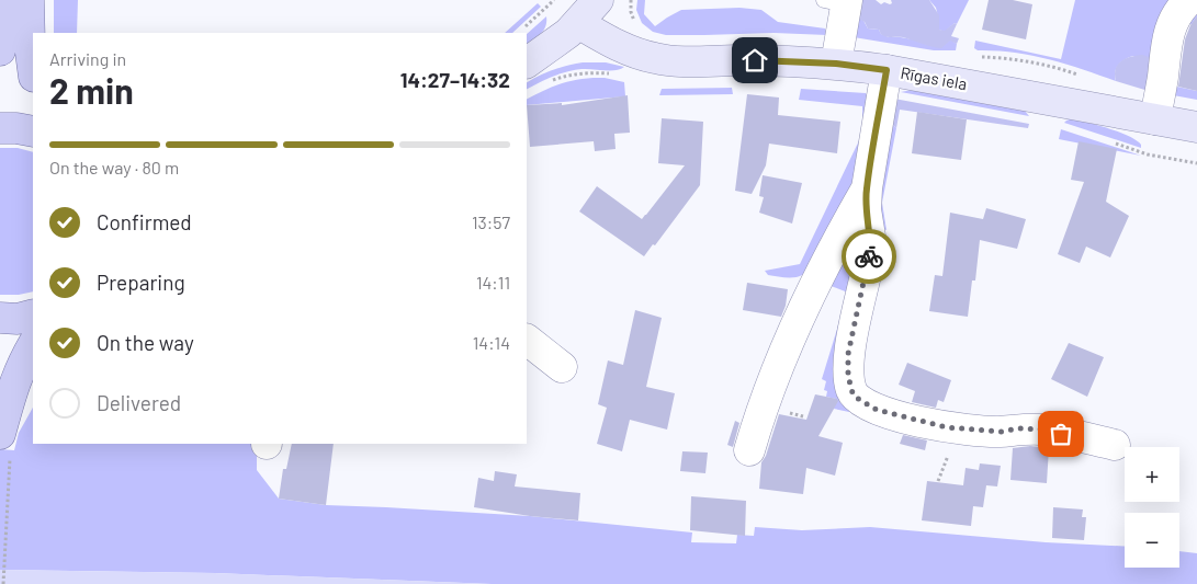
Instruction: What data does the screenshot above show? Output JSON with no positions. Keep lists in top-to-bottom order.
{
  "streets": {
    "main road": ["Rīgas iela"]
  },
  "page": {
    "heading": ["2 min", "Arriving in", "14:27–14:32"],
    "bar": "On the way · 80 m",
    "list": [
      ["Confirmed", "13:57"],
      ["Preparing", "14:11"],
      ["On the way", "14:14"],
      "Delivered"
    ],
    "map_buttons": ["+", "−"]
  }
}
